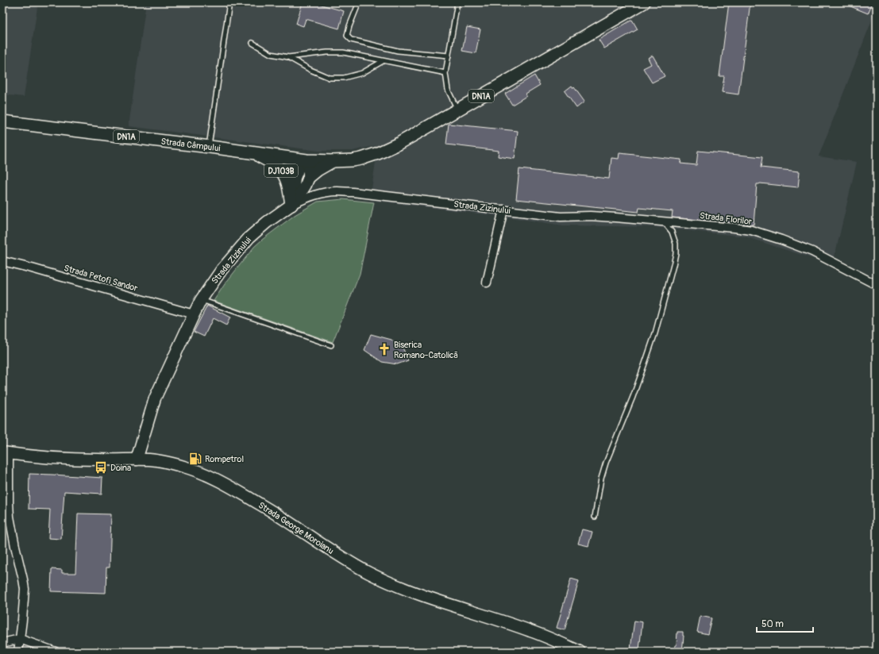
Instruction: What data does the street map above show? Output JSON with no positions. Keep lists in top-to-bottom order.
{
  "streets": {
    "main road": [
      "DN1A",
      "Strada Câmpului",
      "DJ103B",
      "Strada Zizinului",
      "Strada George Moroianu"
    ],
    "street": ["Strada Florilor", "Strada Petofi Sandor"]
  },
  "crossings": [
    ["DN1A", "Strada Câmpului"],
    ["Strada Câmpului", "DJ103B"],
    ["DJ103B", "Strada Zizinului"],
    ["Strada Zizinului", "Strada Florilor"],
    ["Strada Zizinului", "Strada Petofi Sandor"],
    ["Strada Zizinului", "Strada George Moroianu"]
  ],
  "places": {
    "church": ["Biserica Romano-Catolică"],
    "fuel station": ["Rompetrol"],
    "bus stop": ["Doina"]
  },
  "scale_bar": "50 m"
}
